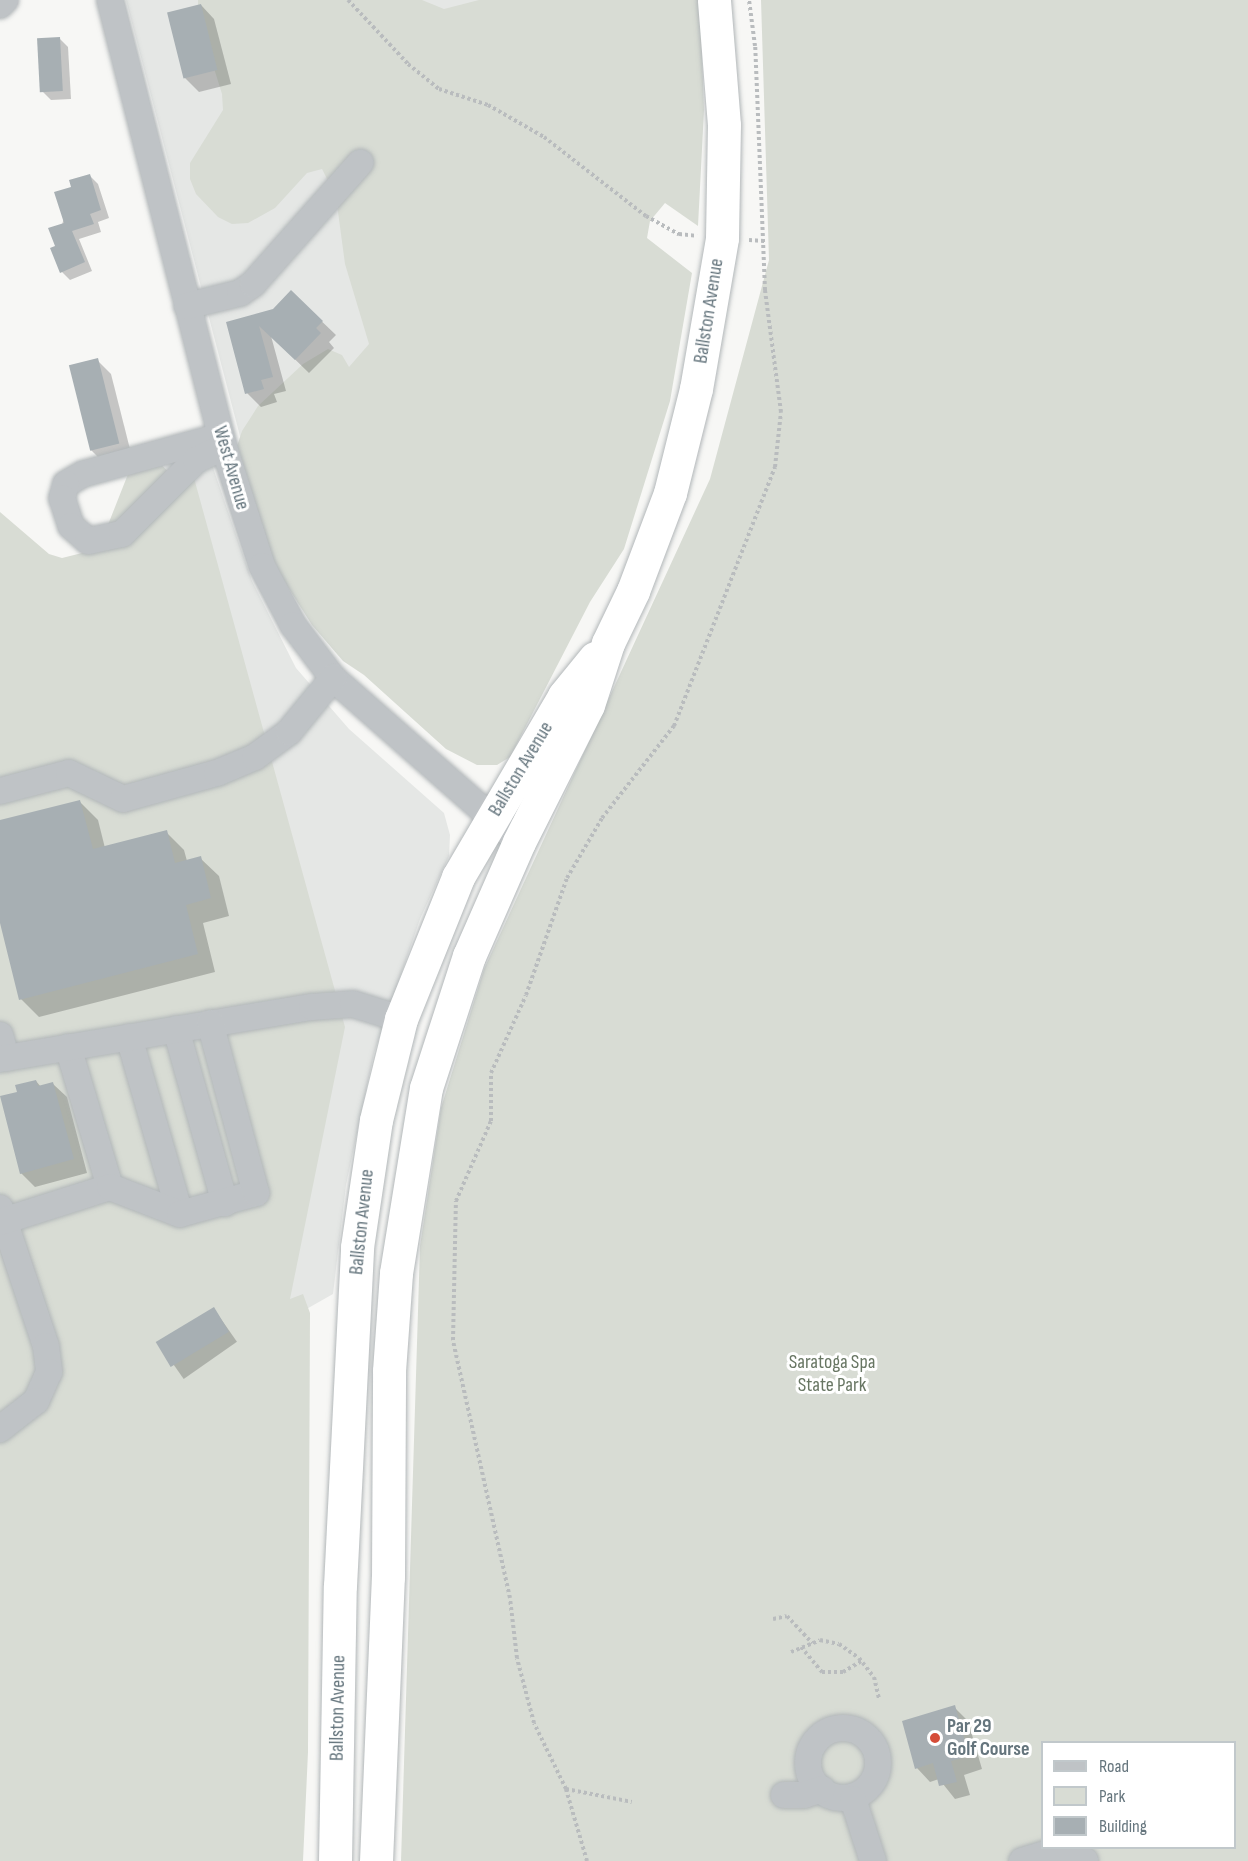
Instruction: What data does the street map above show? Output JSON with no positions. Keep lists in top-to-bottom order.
{
  "streets": {
    "highway": ["Ballston Avenue"],
    "street": ["West Avenue"]
  },
  "crossings": [
    ["Ballston Avenue", "West Avenue"]
  ],
  "parks": ["Saratoga Spa State Park"],
  "places": ["Par 29 Golf Course"],
  "legend": ["Road", "Park", "Building"]
}
